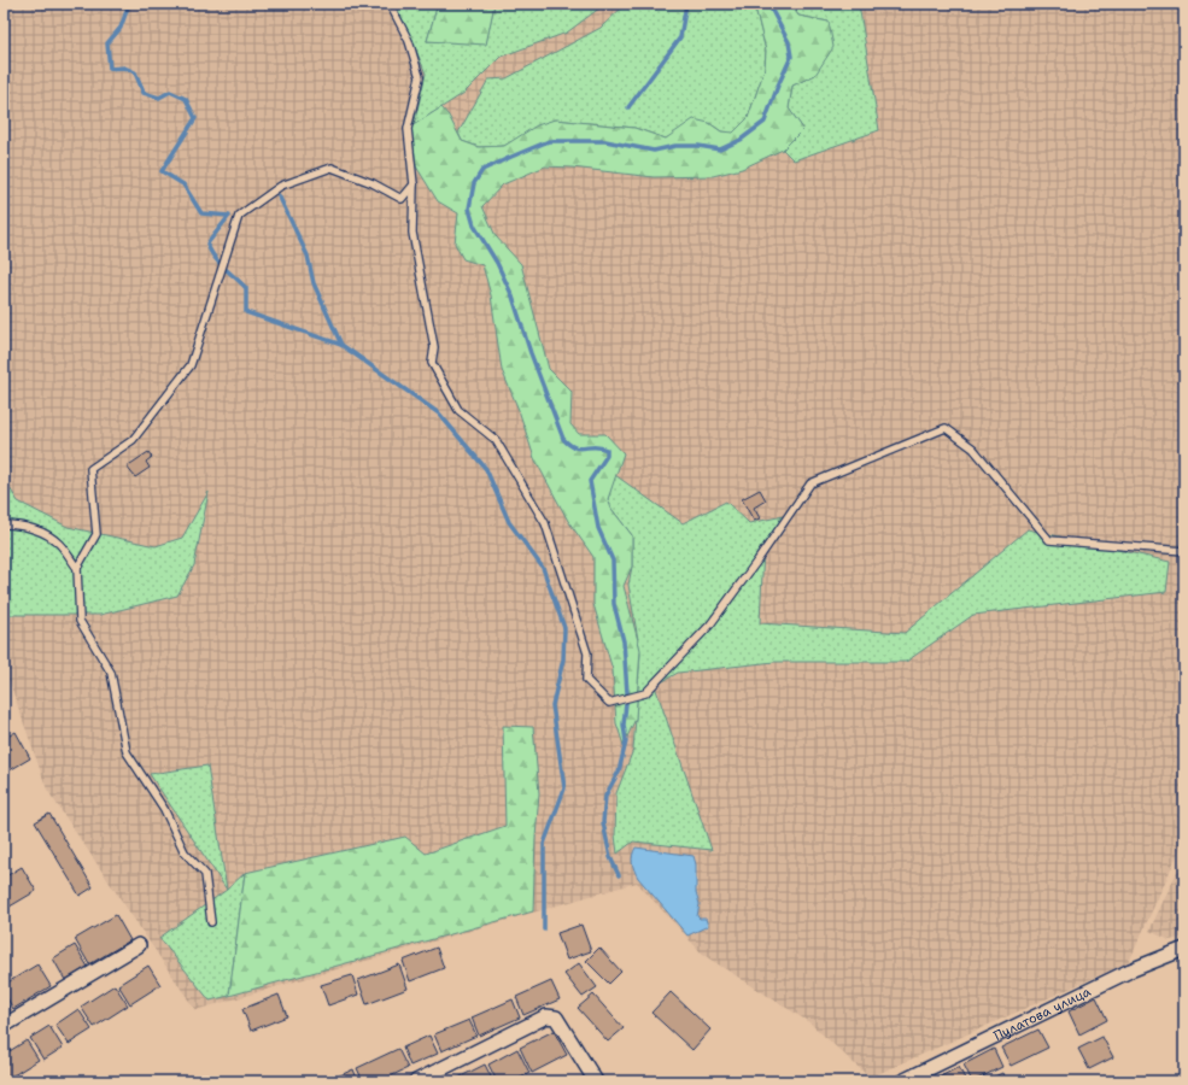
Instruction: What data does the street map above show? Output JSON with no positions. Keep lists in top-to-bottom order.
{
  "streets": {
    "street": ["Пулатова улица"]
  }
}
